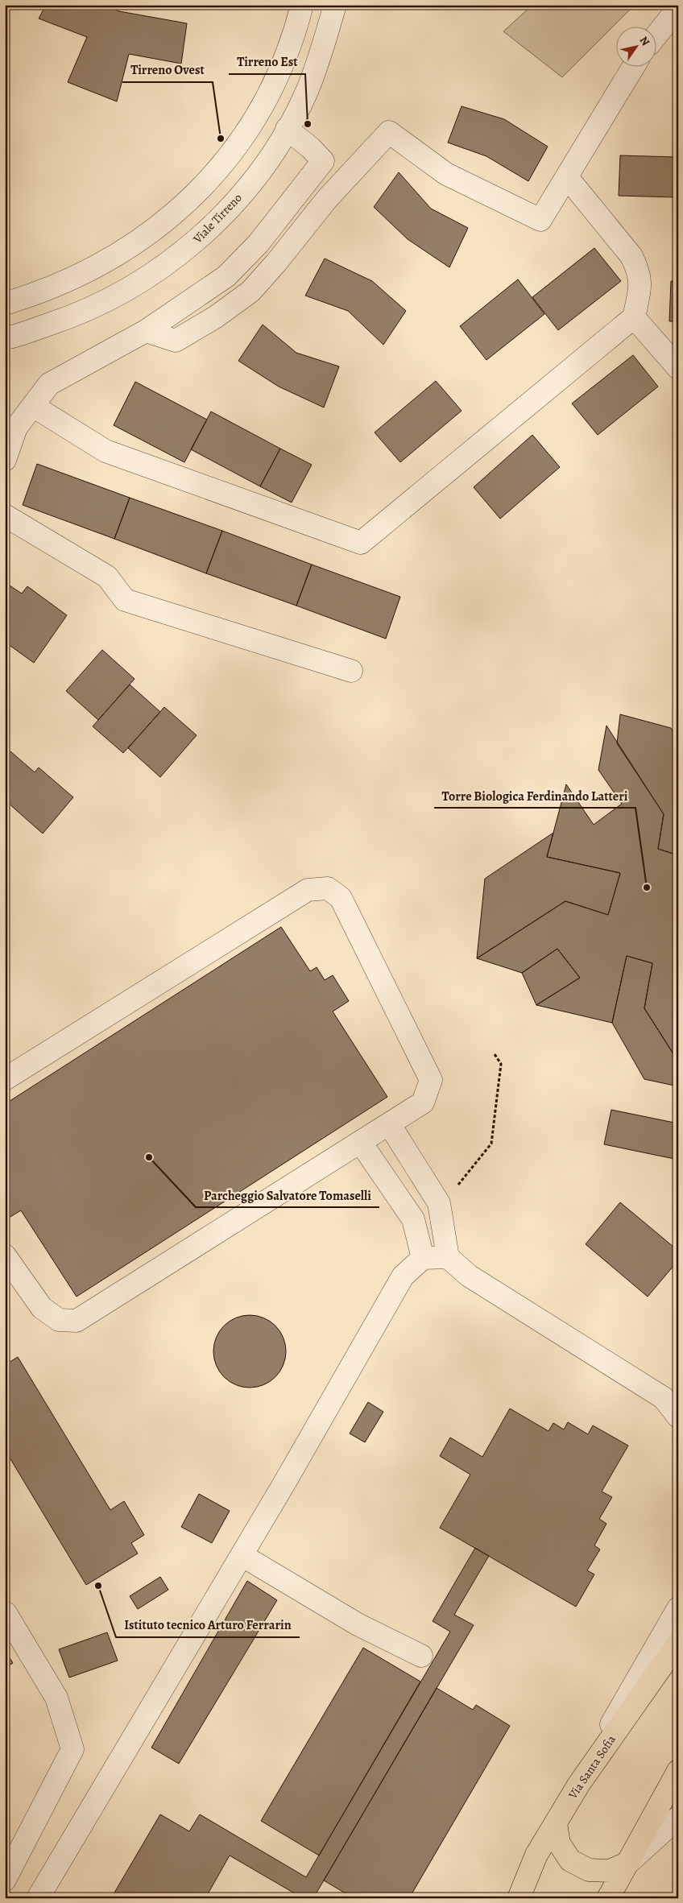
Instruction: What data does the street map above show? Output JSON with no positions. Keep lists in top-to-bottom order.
{
  "streets": {
    "main road": ["Via Santa Sofia"],
    "street": ["Viale Tirreno"]
  },
  "places": [
    "Tirreno Est",
    "Tirreno Ovest",
    "Torre Biologica Ferdinando Latteri",
    "Parcheggio Salvatore Tomaselli",
    "Istituto tecnico Arturo Ferrarin"
  ],
  "north": "top right"
}
